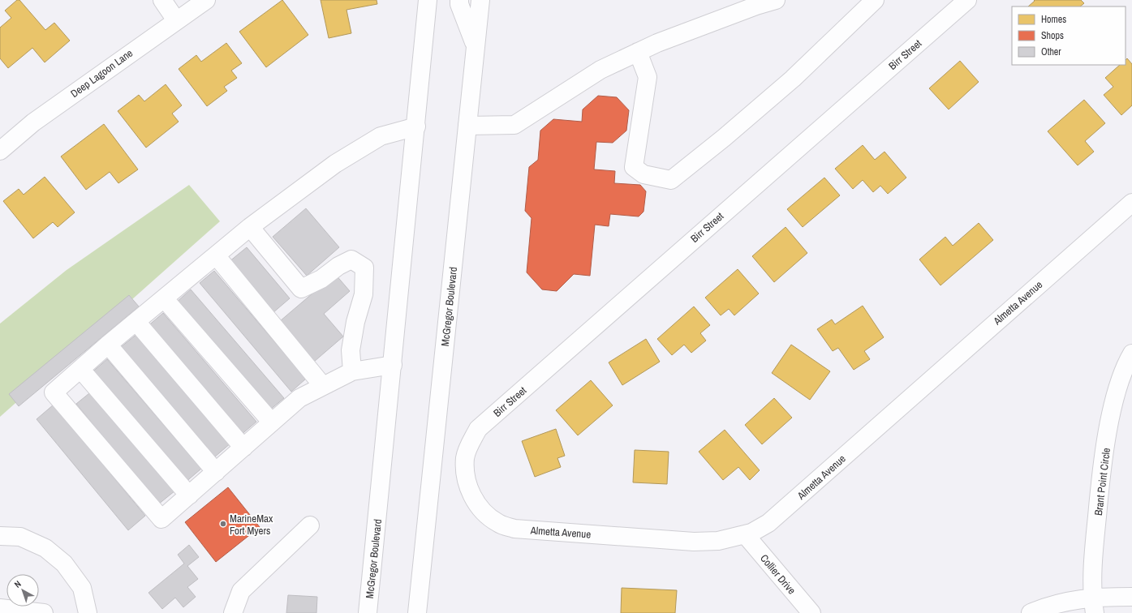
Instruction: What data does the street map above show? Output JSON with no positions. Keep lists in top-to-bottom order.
{
  "streets": {
    "street": [
      "Birr Street",
      "Deep Lagoon Lane",
      "Almetta Avenue",
      "McGregor Boulevard",
      "Brant Point Circle",
      "Collier Drive"
    ]
  },
  "crossings": [
    ["Birr Street", "Almetta Avenue"],
    ["Almetta Avenue", "Collier Drive"]
  ],
  "places": ["MarineMax Fort Myers"],
  "legend": ["Homes", "Shops", "Other"],
  "north": "top left"
}
